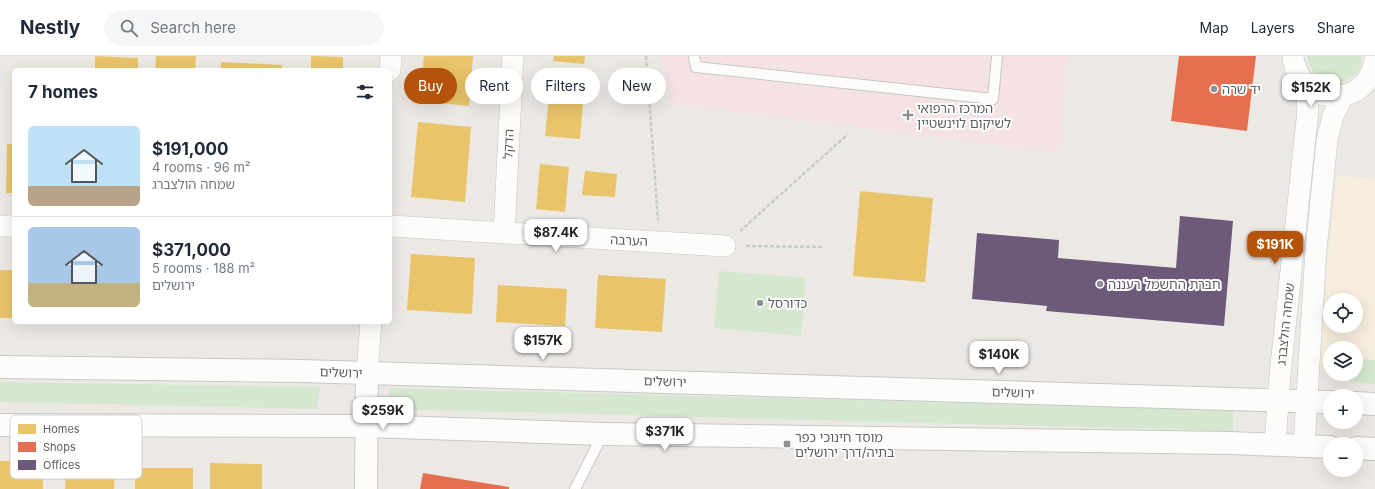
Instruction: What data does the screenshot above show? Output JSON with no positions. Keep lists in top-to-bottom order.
{
  "streets": {
    "main road": ["ירושלים"],
    "street": ["הדקל", "הערבה", "שמחה הולצברג"]
  },
  "crossings": [
    ["הדקל", "הערבה"],
    ["שמחה הולצברג", "ירושלים"]
  ],
  "places": {
    "other": ["יד שרה", "חברת החשמל רעננה", "כדורסל"],
    "health": ["המרכז הרפואי לשיקום לוינשטיין"],
    "transit": ["מוסד חינוכי כפר בתיה/דרך ירושלים"]
  },
  "legend": ["Homes", "Shops", "Offices"],
  "page": {
    "header": "Nestly",
    "search": "Search here",
    "nav": ["Map", "Layers", "Share"],
    "chip": [
      "Buy",
      "Rent",
      "Filters",
      "New"
    ],
    "heading": "7 homes",
    "price": [
      "$152K",
      "$87.4K",
      "$191K",
      "$157K",
      "$140K",
      "$259K",
      "$371K"
    ],
    "list": [
      {
        "name": "$191,000",
        "note": "4 rooms · 96 m² · שמחה הולצברג"
      },
      {
        "name": "$371,000",
        "note": "5 rooms · 188 m² · ירושלים"
      }
    ],
    "map_buttons": ["+", "−"]
  }
}
